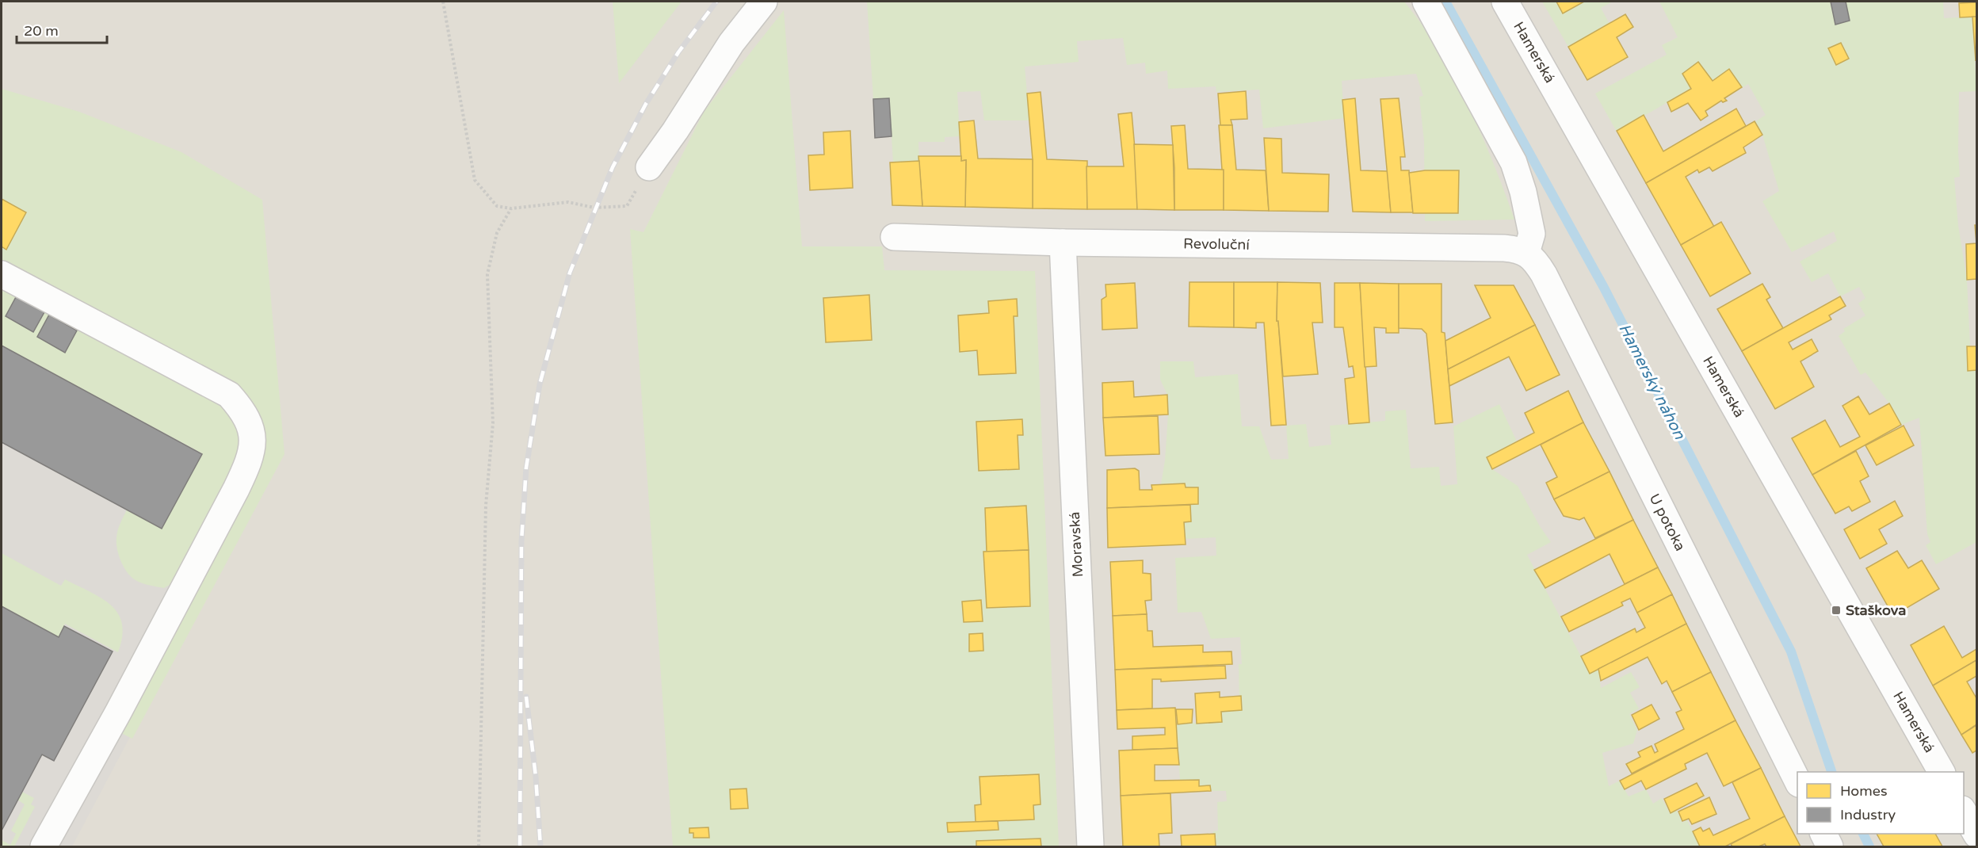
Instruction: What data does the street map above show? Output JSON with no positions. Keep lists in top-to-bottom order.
{
  "streets": {
    "street": [
      "Hamerská",
      "Revoluční",
      "U potoka",
      "Moravská"
    ]
  },
  "crossings": [
    ["Revoluční", "U potoka"],
    ["Revoluční", "Moravská"]
  ],
  "water": ["Hamerský náhon"],
  "places": {
    "transit": ["Staškova"]
  },
  "legend": ["Homes", "Industry"],
  "scale_bar": "20 m"
}
